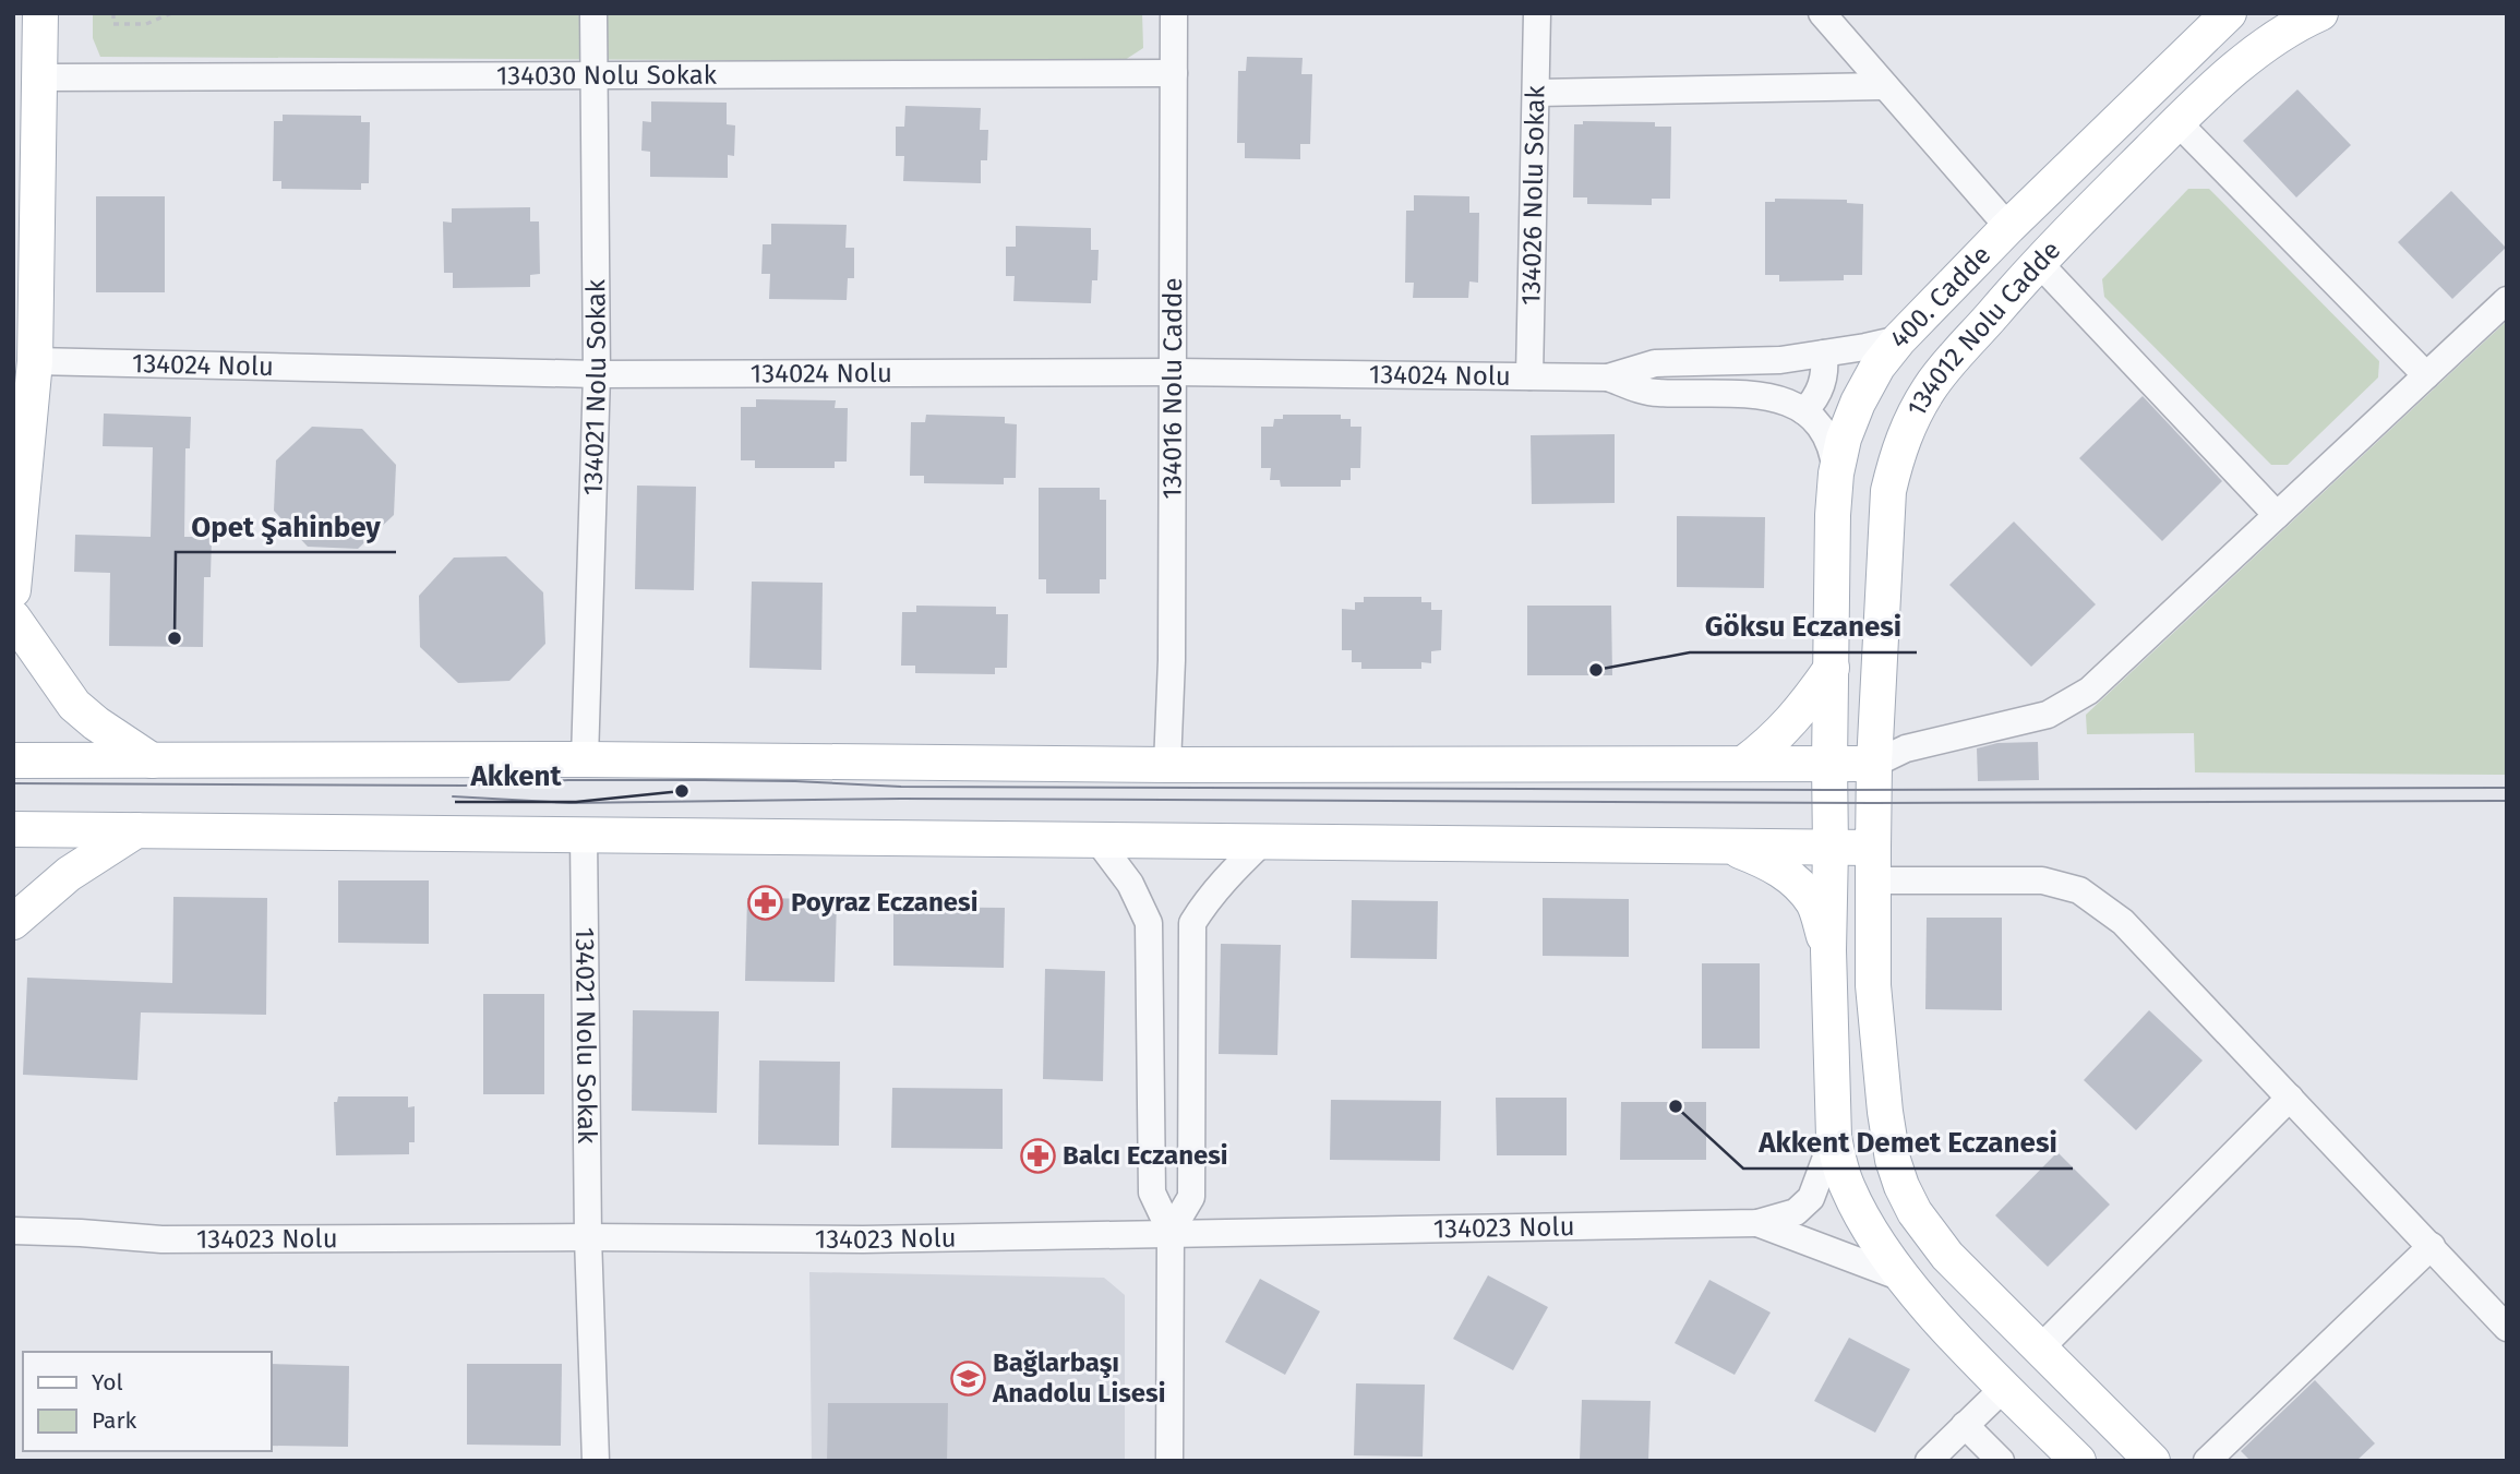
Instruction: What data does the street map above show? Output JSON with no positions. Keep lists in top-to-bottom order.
{
  "streets": {
    "main road": ["400. Cadde", "134012 Nolu Cadde"],
    "street": [
      "134030 Nolu Sokak",
      "134026 Nolu Sokak",
      "134024 Nolu",
      "134021 Nolu Sokak",
      "134016 Nolu Cadde",
      "134023 Nolu"
    ]
  },
  "crossings": [
    ["134030 Nolu Sokak", "134021 Nolu Sokak"],
    ["134030 Nolu Sokak", "134016 Nolu Cadde"],
    ["134026 Nolu Sokak", "134024 Nolu"],
    ["400. Cadde", "134024 Nolu"],
    ["134024 Nolu", "134021 Nolu Sokak"],
    ["134024 Nolu", "134016 Nolu Cadde"],
    ["134021 Nolu Sokak", "134023 Nolu"]
  ],
  "places": {
    "other": [
      "Opet Şahinbey",
      "Göksu Eczanesi",
      "Akkent",
      "Akkent Demet Eczanesi"
    ],
    "pharmacy": ["Poyraz Eczanesi", "Balcı Eczanesi"],
    "school or university": ["Bağlarbaşı Anadolu Lisesi"]
  },
  "legend": ["Yol", "Park"]
}
